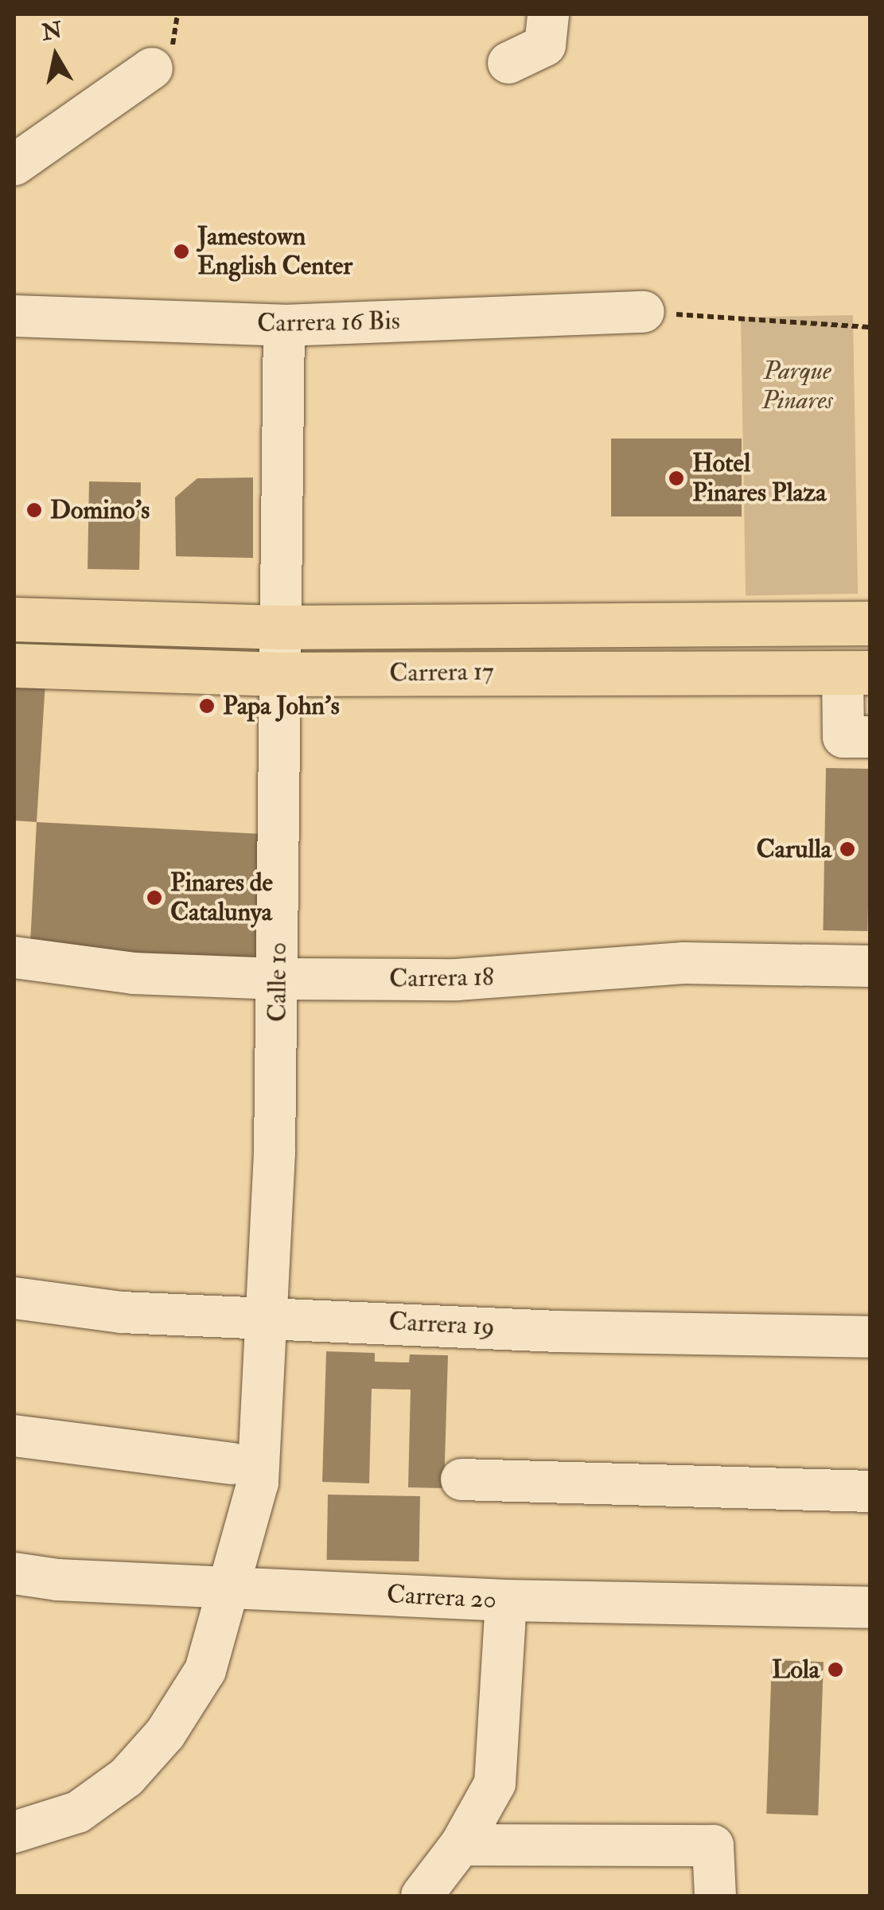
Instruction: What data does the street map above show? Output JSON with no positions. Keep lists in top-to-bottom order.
{
  "streets": {
    "main road": ["Carrera 17"],
    "street": [
      "Carrera 16 Bis",
      "Carrera 18",
      "Calle 10",
      "Carrera 19",
      "Carrera 20"
    ]
  },
  "crossings": [
    ["Carrera 16 Bis", "Calle 10"],
    ["Carrera 17", "Calle 10"],
    ["Carrera 18", "Calle 10"],
    ["Calle 10", "Carrera 19"],
    ["Calle 10", "Carrera 20"]
  ],
  "parks": ["Parque Pinares"],
  "places": [
    "Jamestown English Center",
    "Hotel Pinares Plaza",
    "Domino's",
    "Papa John's",
    "Carulla",
    "Pinares de Catalunya",
    "Lola"
  ],
  "north": "top"
}
